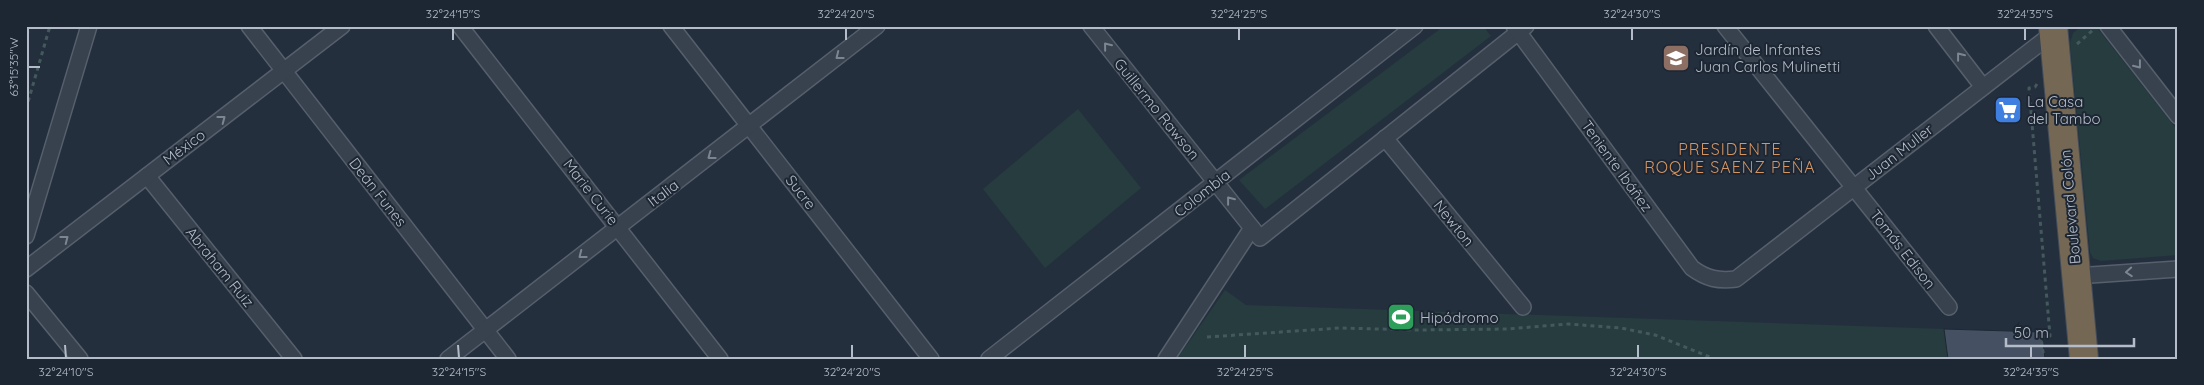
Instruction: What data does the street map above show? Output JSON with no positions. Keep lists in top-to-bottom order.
{
  "streets": {
    "highway": ["Boulevard Colón"],
    "street": [
      "Guillermo Rawson",
      "México",
      "Juan Muller",
      "Teniente Ibáñez",
      "Deán Funes",
      "Marie Curie",
      "Sucre",
      "Italia",
      "Colombia",
      "Newton",
      "Tomás Edison",
      "Abraham Ruiz"
    ]
  },
  "crossings": [
    ["Guillermo Rawson", "Colombia"],
    ["México", "Deán Funes"],
    ["México", "Abraham Ruiz"],
    ["Juan Muller", "Teniente Ibáñez"],
    ["Juan Muller", "Boulevard Colón"],
    ["Juan Muller", "Tomás Edison"],
    ["Deán Funes", "Italia"],
    ["Marie Curie", "Italia"],
    ["Sucre", "Italia"]
  ],
  "one_way": ["Guillermo Rawson", "México", "Italia"],
  "districts": ["PRESIDENTE ROQUE SAENZ PEÑA"],
  "places": {
    "school or university": ["Jardín de Infantes Juan Carlos Mulinetti"],
    "supermarket": ["La Casa del Tambo"],
    "sports": ["Hipódromo"]
  },
  "scale_bar": "50 m",
  "coordinates": [
    "32°24'15\"S",
    "32°24'20\"S",
    "32°24'25\"S",
    "32°24'30\"S",
    "32°24'35\"S",
    "63°15'35\"W",
    "32°24'10\"S"
  ]
}
